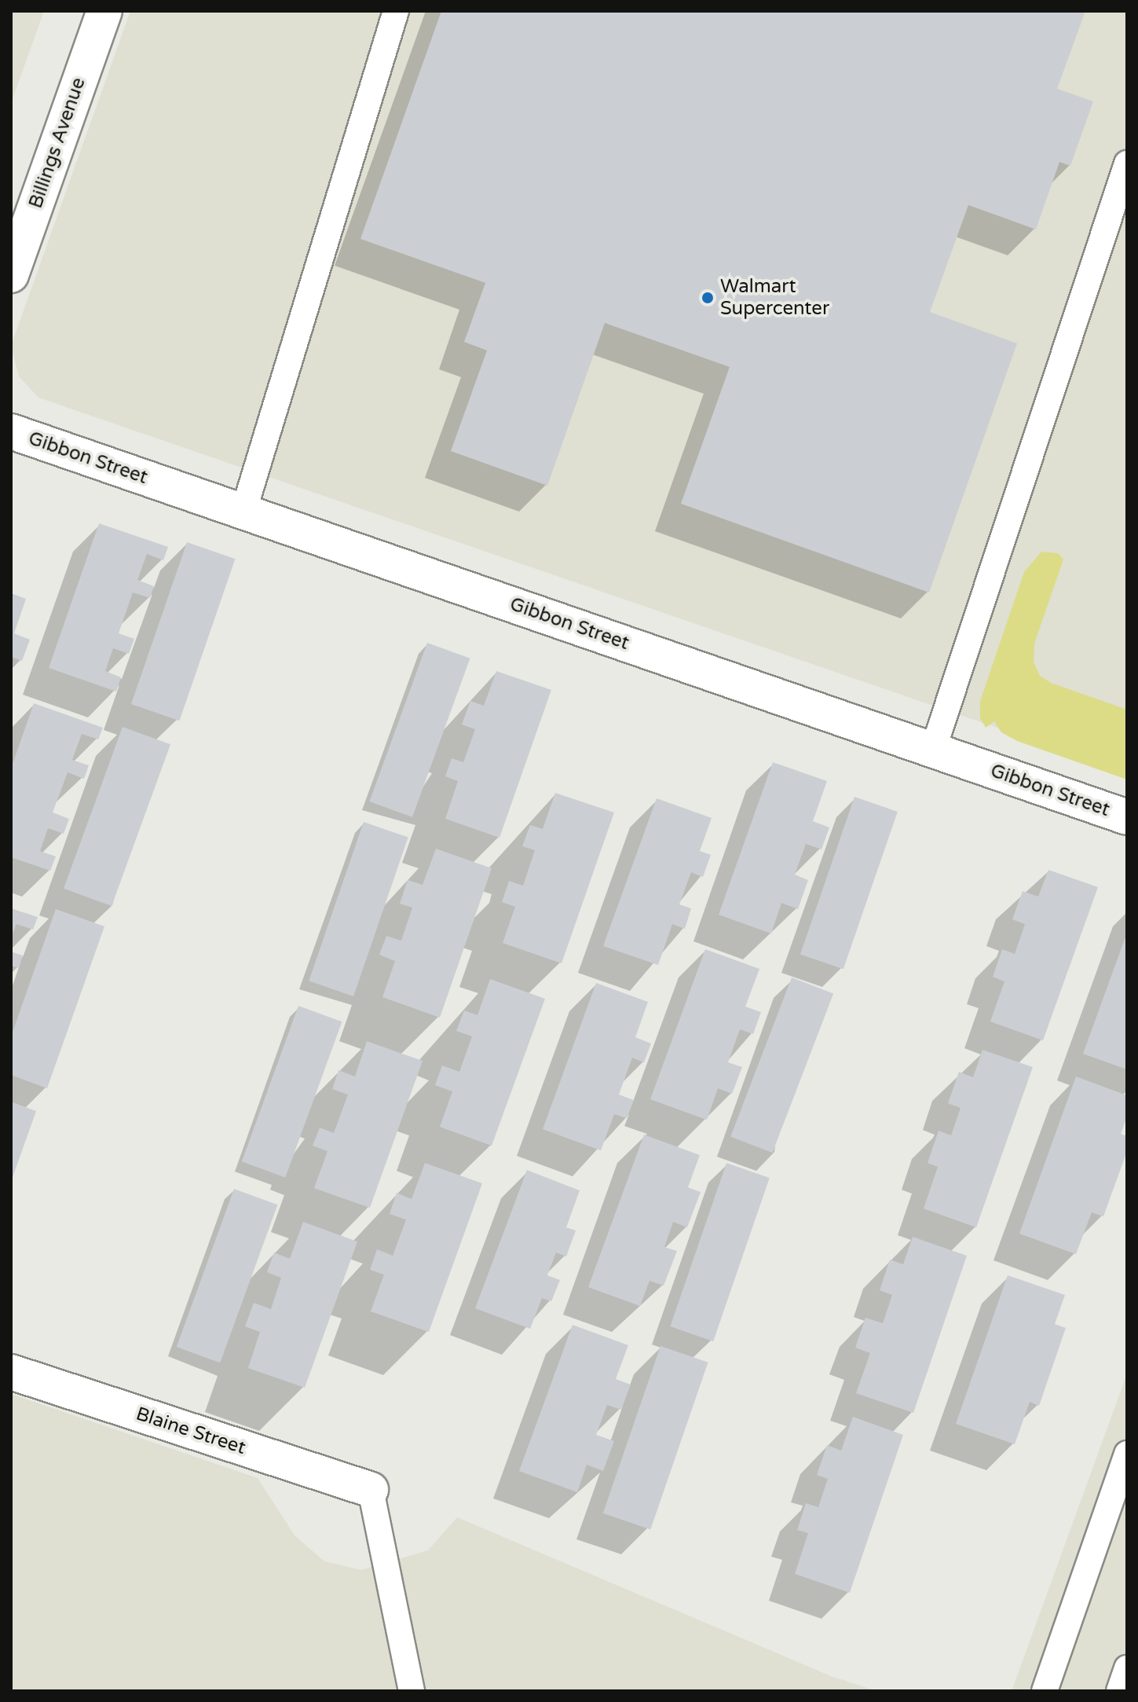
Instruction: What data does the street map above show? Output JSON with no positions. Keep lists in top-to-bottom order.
{
  "streets": {
    "street": ["Billings Avenue", "Gibbon Street", "Blaine Street"]
  },
  "places": ["Walmart Supercenter"]
}
